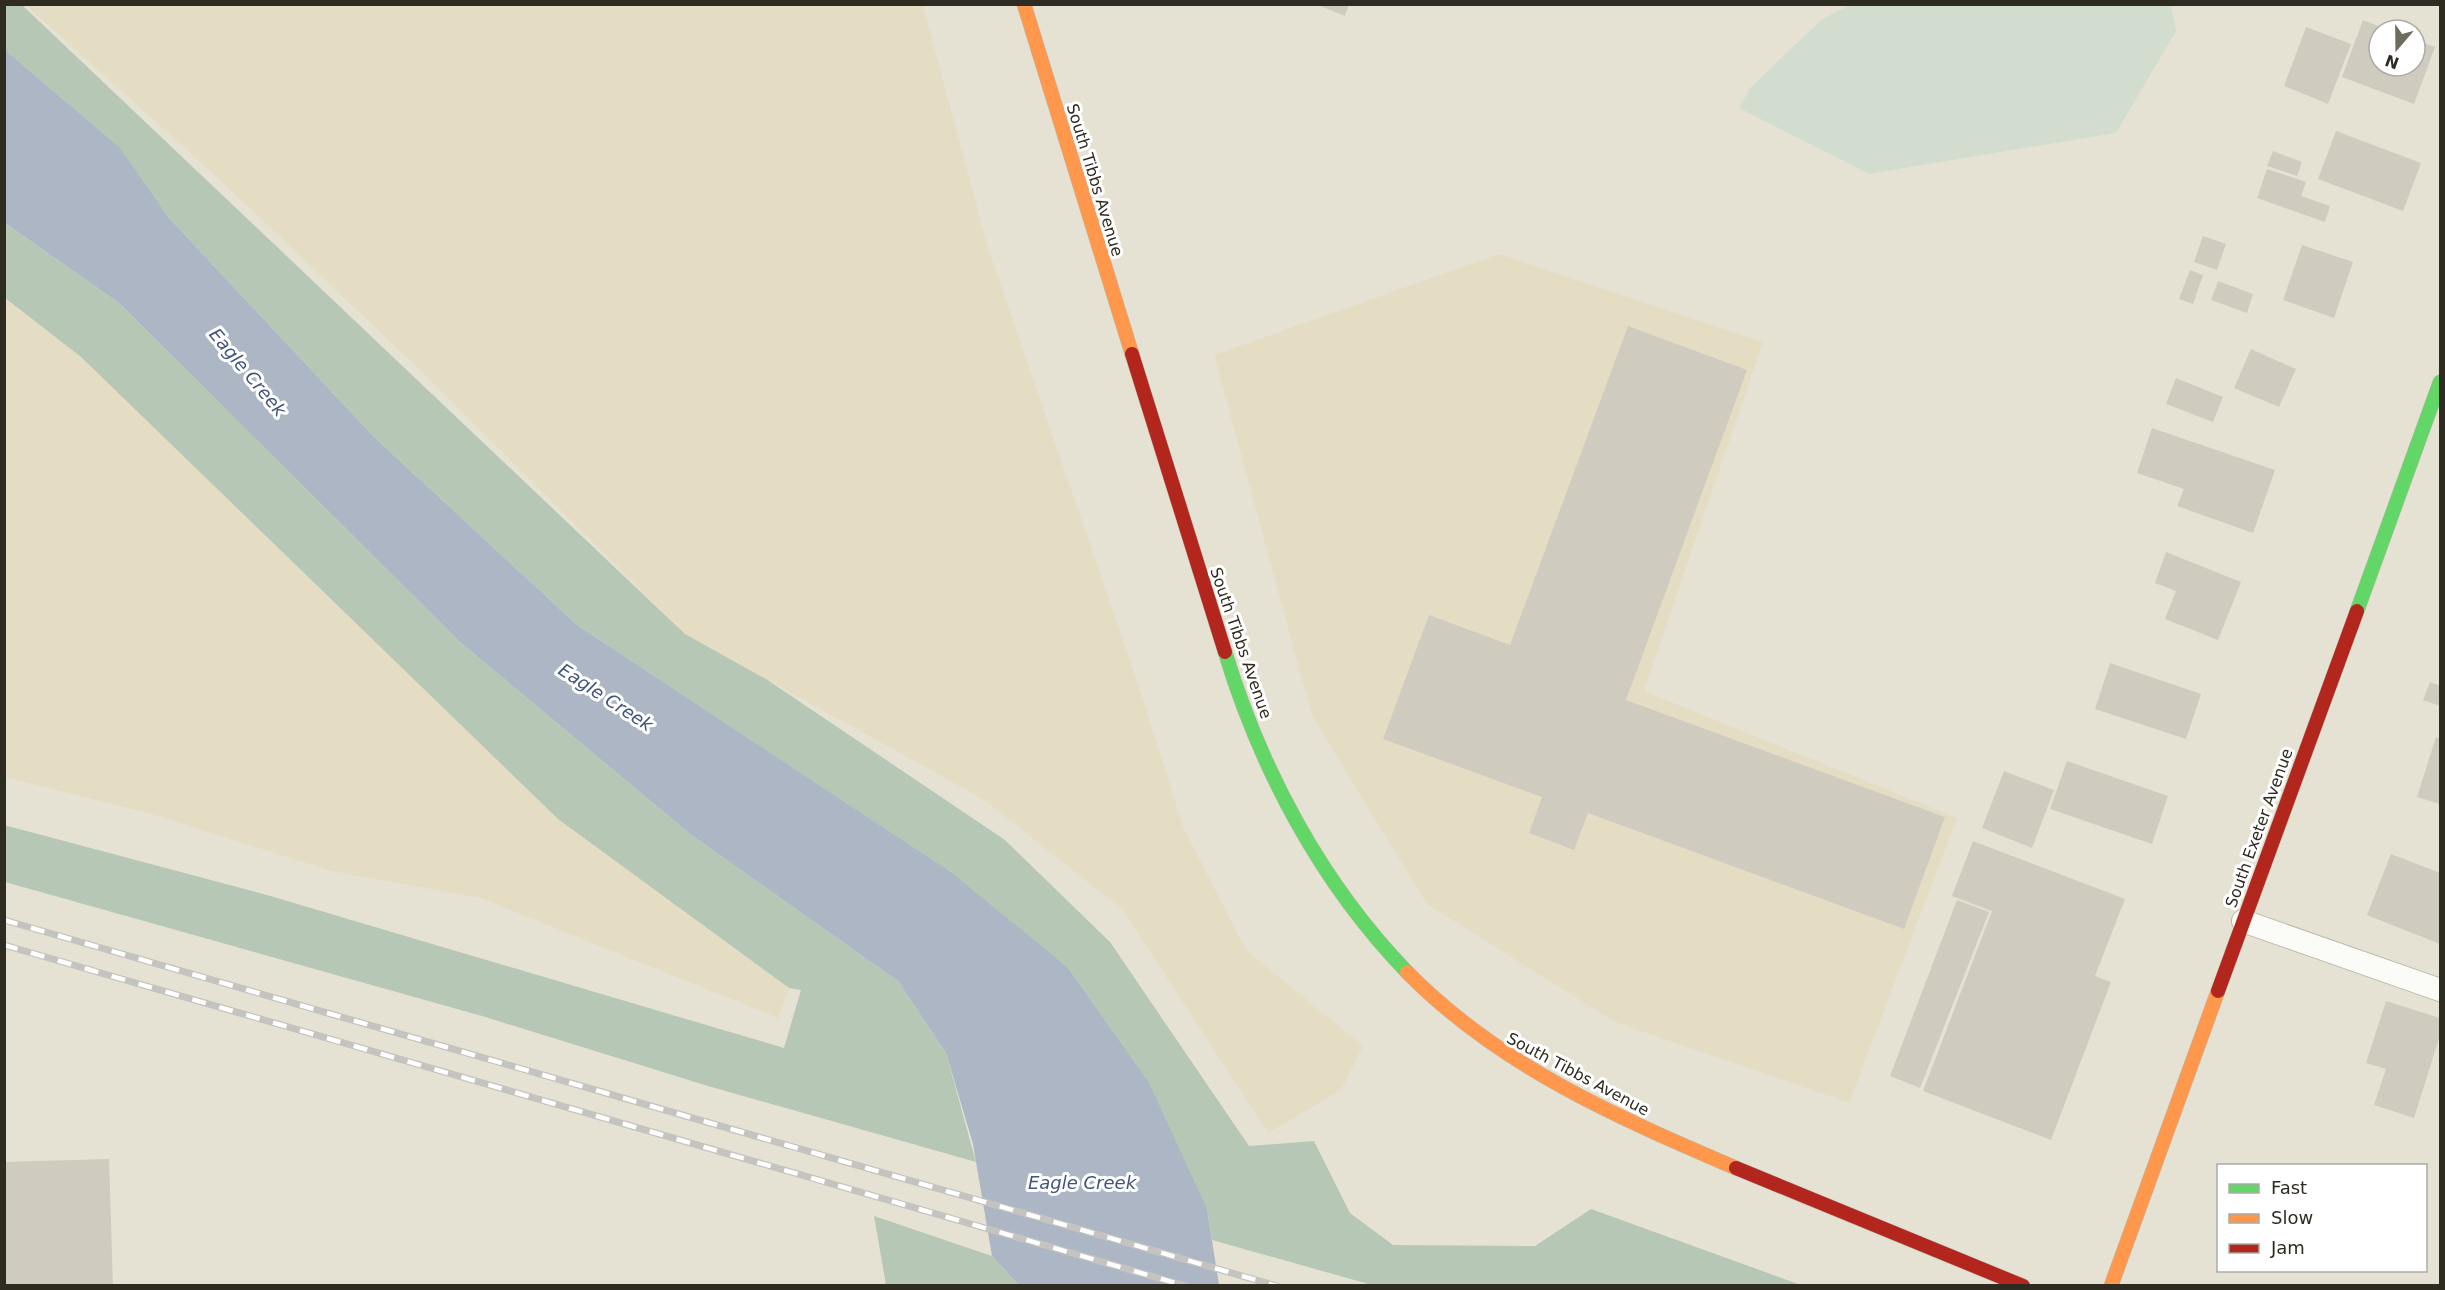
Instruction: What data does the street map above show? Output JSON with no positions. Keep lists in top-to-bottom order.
{
  "streets": {
    "main road": ["South Tibbs Avenue", "South Exeter Avenue"]
  },
  "water": ["Eagle Creek"],
  "legend": ["Fast", "Slow", "Jam"],
  "north": "bottom"
}
